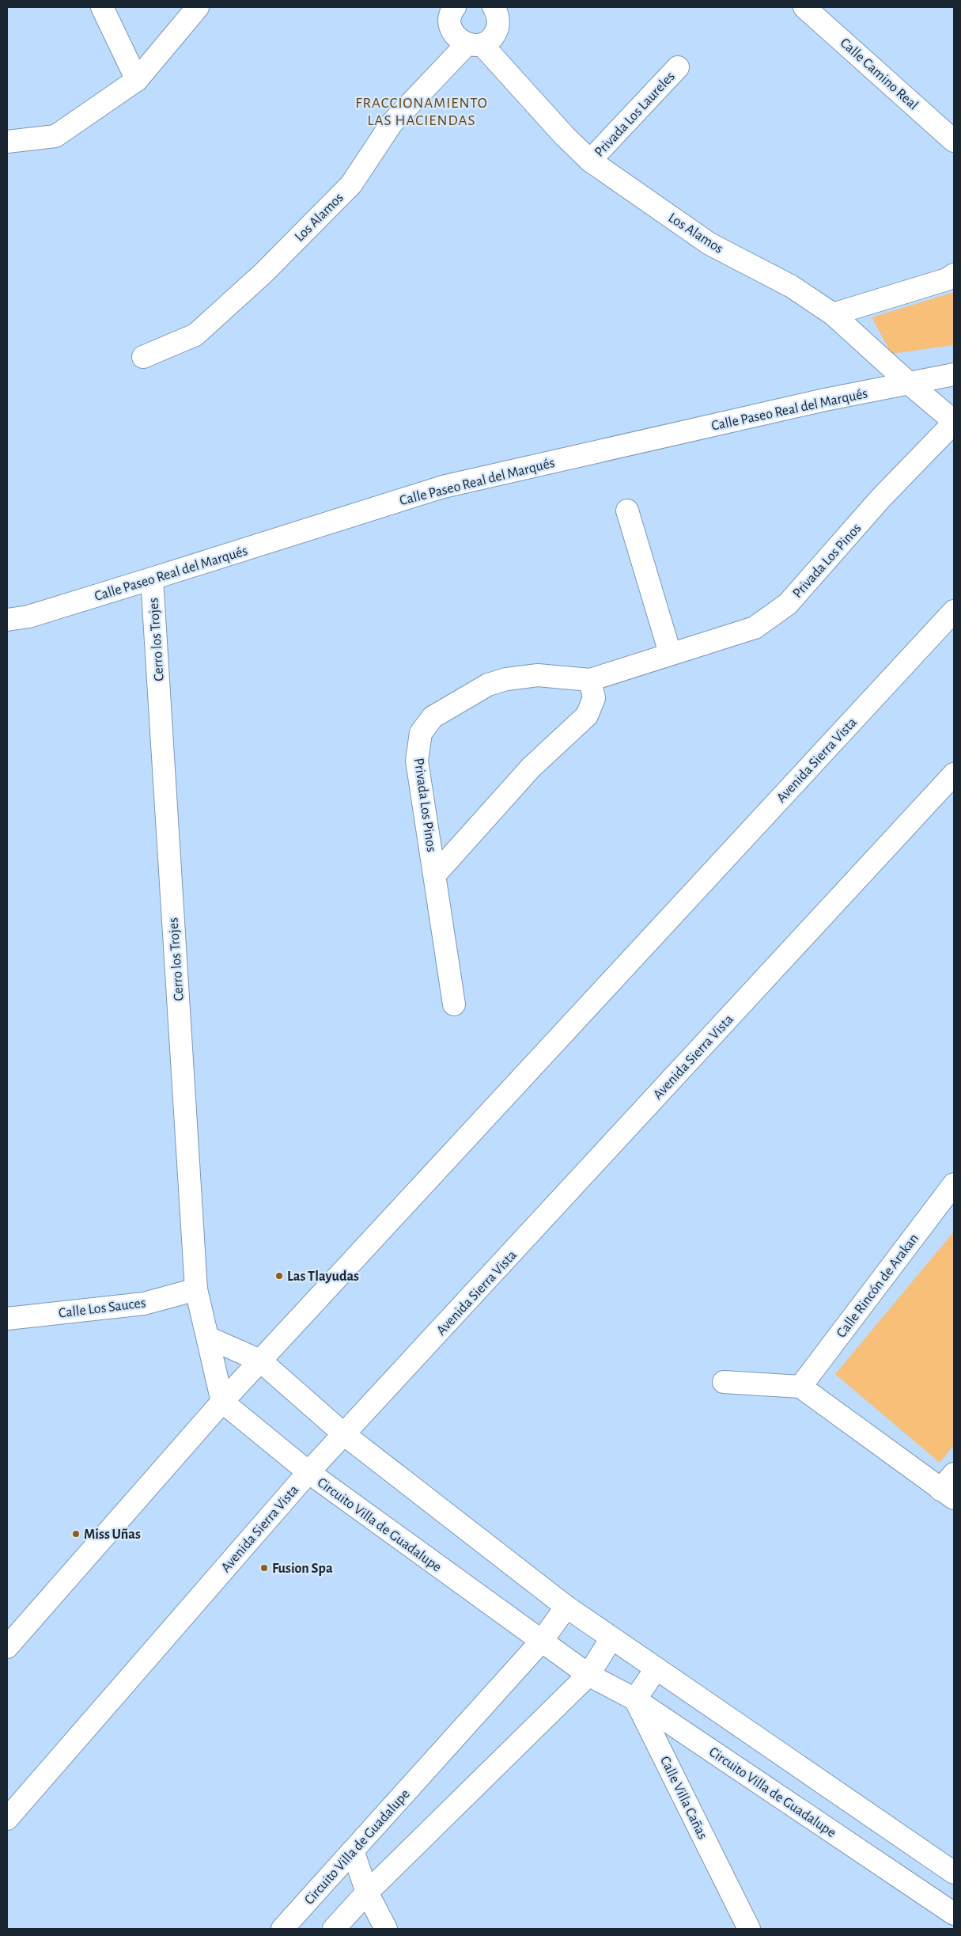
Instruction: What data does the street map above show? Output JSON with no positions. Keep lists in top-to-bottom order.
{
  "streets": {
    "street": [
      "Calle Camino Real",
      "Privada Los Laureles",
      "Los Alamos",
      "Calle Paseo Real del Marqués",
      "Privada Los Pinos",
      "Cerro los Trojes",
      "Avenida Sierra Vista",
      "Calle Rincón de Arakan",
      "Calle Los Sauces",
      "Circuito Villa de Guadalupe",
      "Calle Villa Cañas"
    ]
  },
  "crossings": [
    ["Privada Los Laureles", "Los Alamos"],
    ["Los Alamos", "Calle Paseo Real del Marqués"],
    ["Los Alamos", "Privada Los Pinos"],
    ["Calle Paseo Real del Marqués", "Cerro los Trojes"],
    ["Cerro los Trojes", "Avenida Sierra Vista"],
    ["Cerro los Trojes", "Calle Los Sauces"],
    ["Cerro los Trojes", "Circuito Villa de Guadalupe"],
    ["Avenida Sierra Vista", "Circuito Villa de Guadalupe"],
    ["Circuito Villa de Guadalupe", "Calle Villa Cañas"]
  ],
  "districts": ["FRACCIONAMIENTO LAS HACIENDAS"],
  "places": ["Las Tlayudas", "Miss Uñas", "Fusion Spa"]
}
